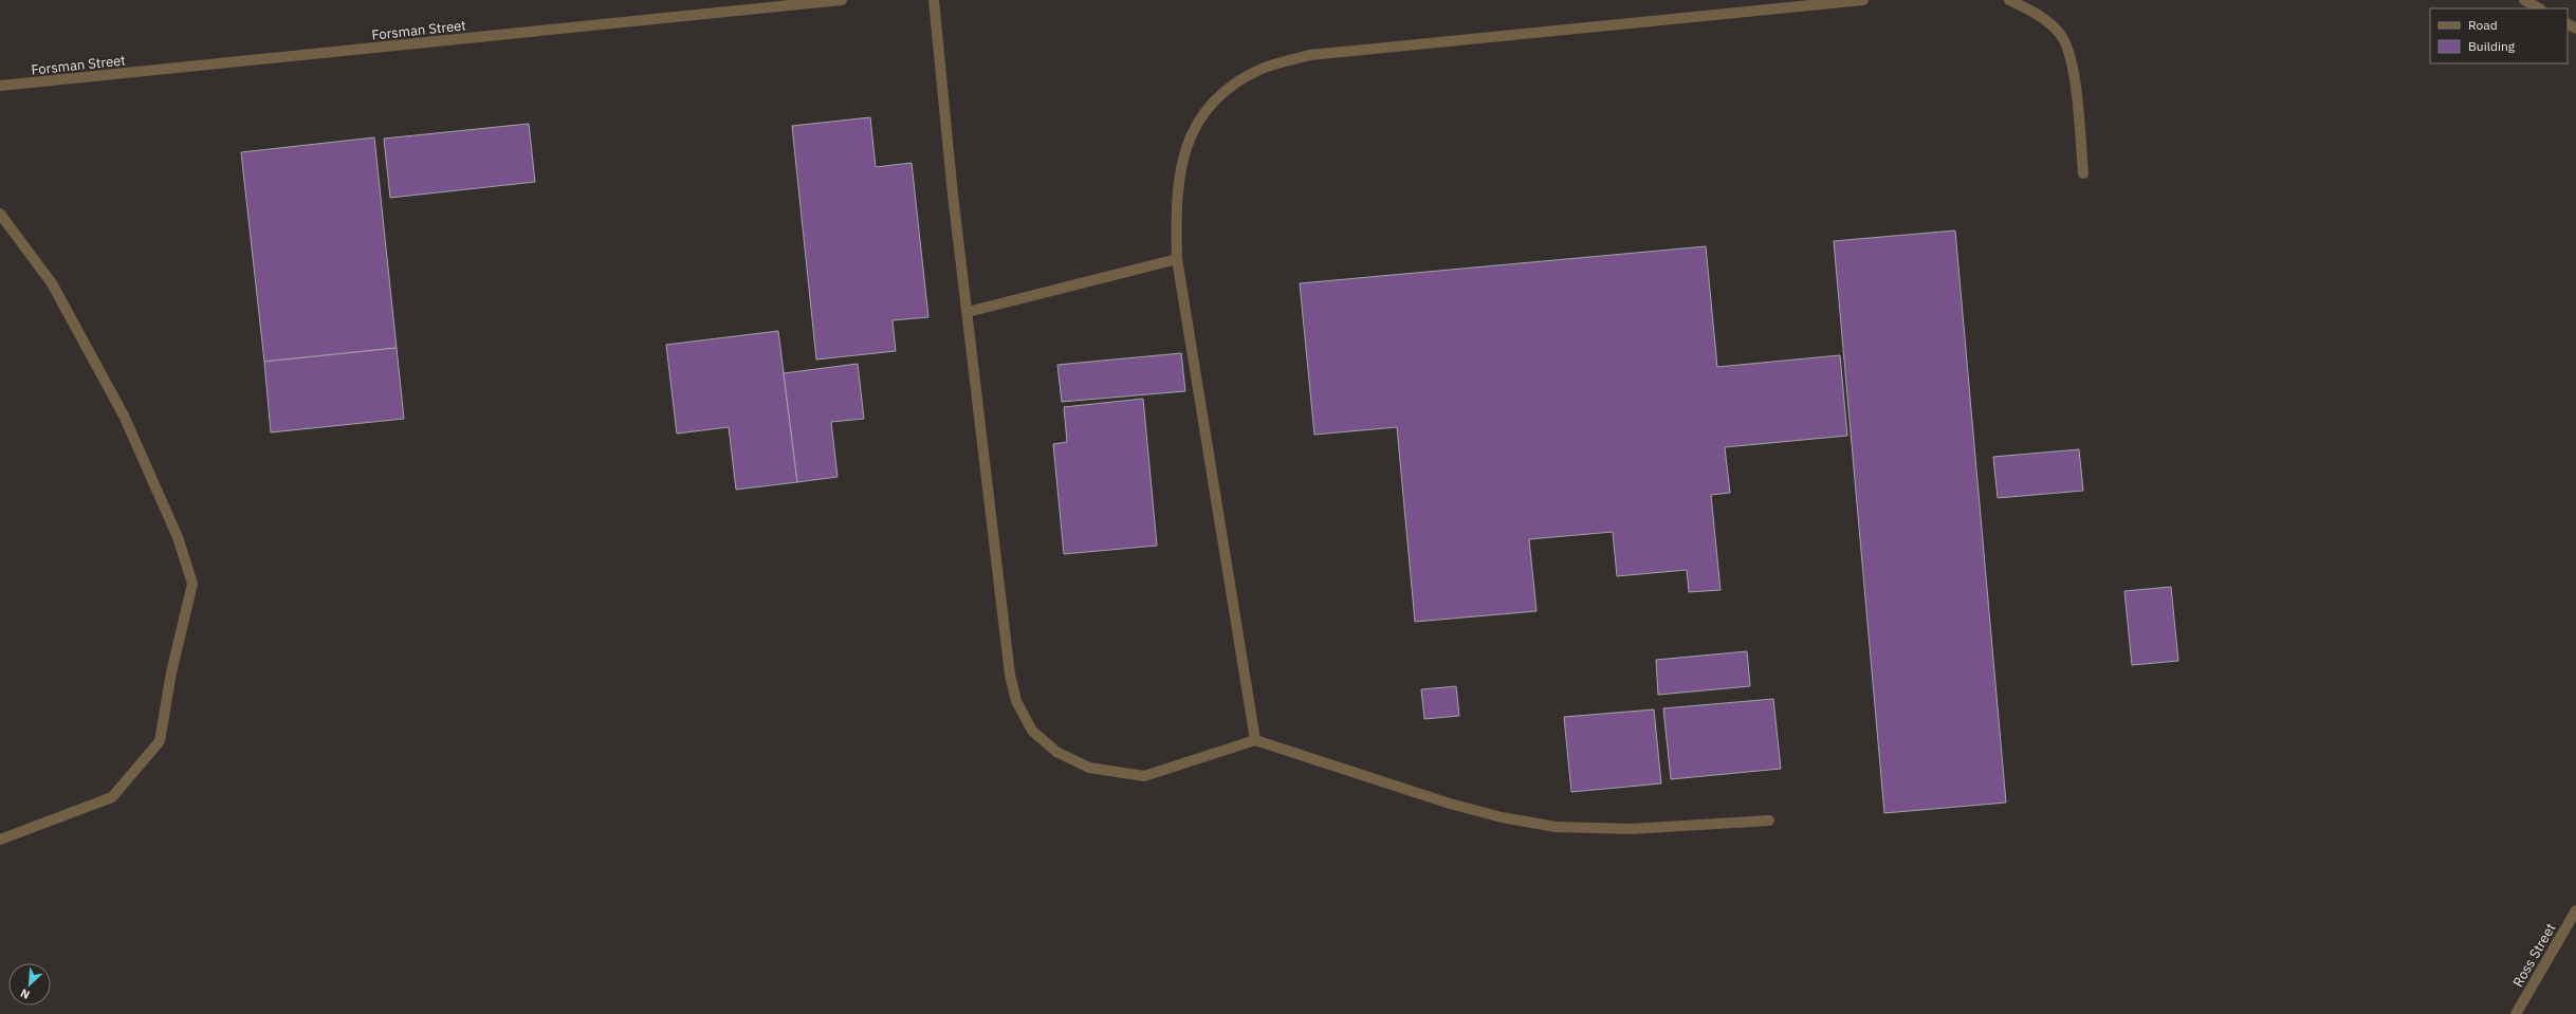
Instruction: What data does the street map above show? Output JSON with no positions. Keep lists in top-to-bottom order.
{
  "streets": {
    "street": ["Forsman Street", "Ross Street"]
  },
  "legend": ["Road", "Building"],
  "north": "bottom left"
}
